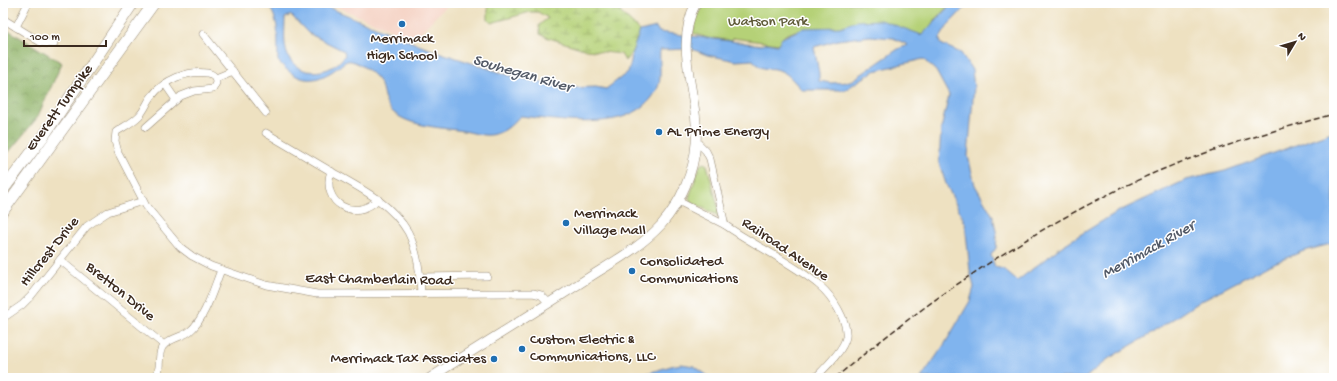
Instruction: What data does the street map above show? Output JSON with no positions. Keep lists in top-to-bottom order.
{
  "streets": {
    "highway": ["Everett Turnpike"],
    "street": [
      "Railroad Avenue",
      "Hillcrest Drive",
      "East Chamberlain Road",
      "Bretton Drive"
    ]
  },
  "crossings": [
    ["Hillcrest Drive", "East Chamberlain Road"],
    ["Hillcrest Drive", "Bretton Drive"]
  ],
  "water": ["Souhegan River", "Merrimack River"],
  "parks": ["Watson Park"],
  "places": [
    "Merrimack High School",
    "AL Prime Energy",
    "Merrimack Village Mall",
    "Consolidated Communications",
    "Custom Electric & Communications, LLC",
    "Merrimack Tax Associates"
  ],
  "scale_bar": "100 m",
  "north": "top right"
}
